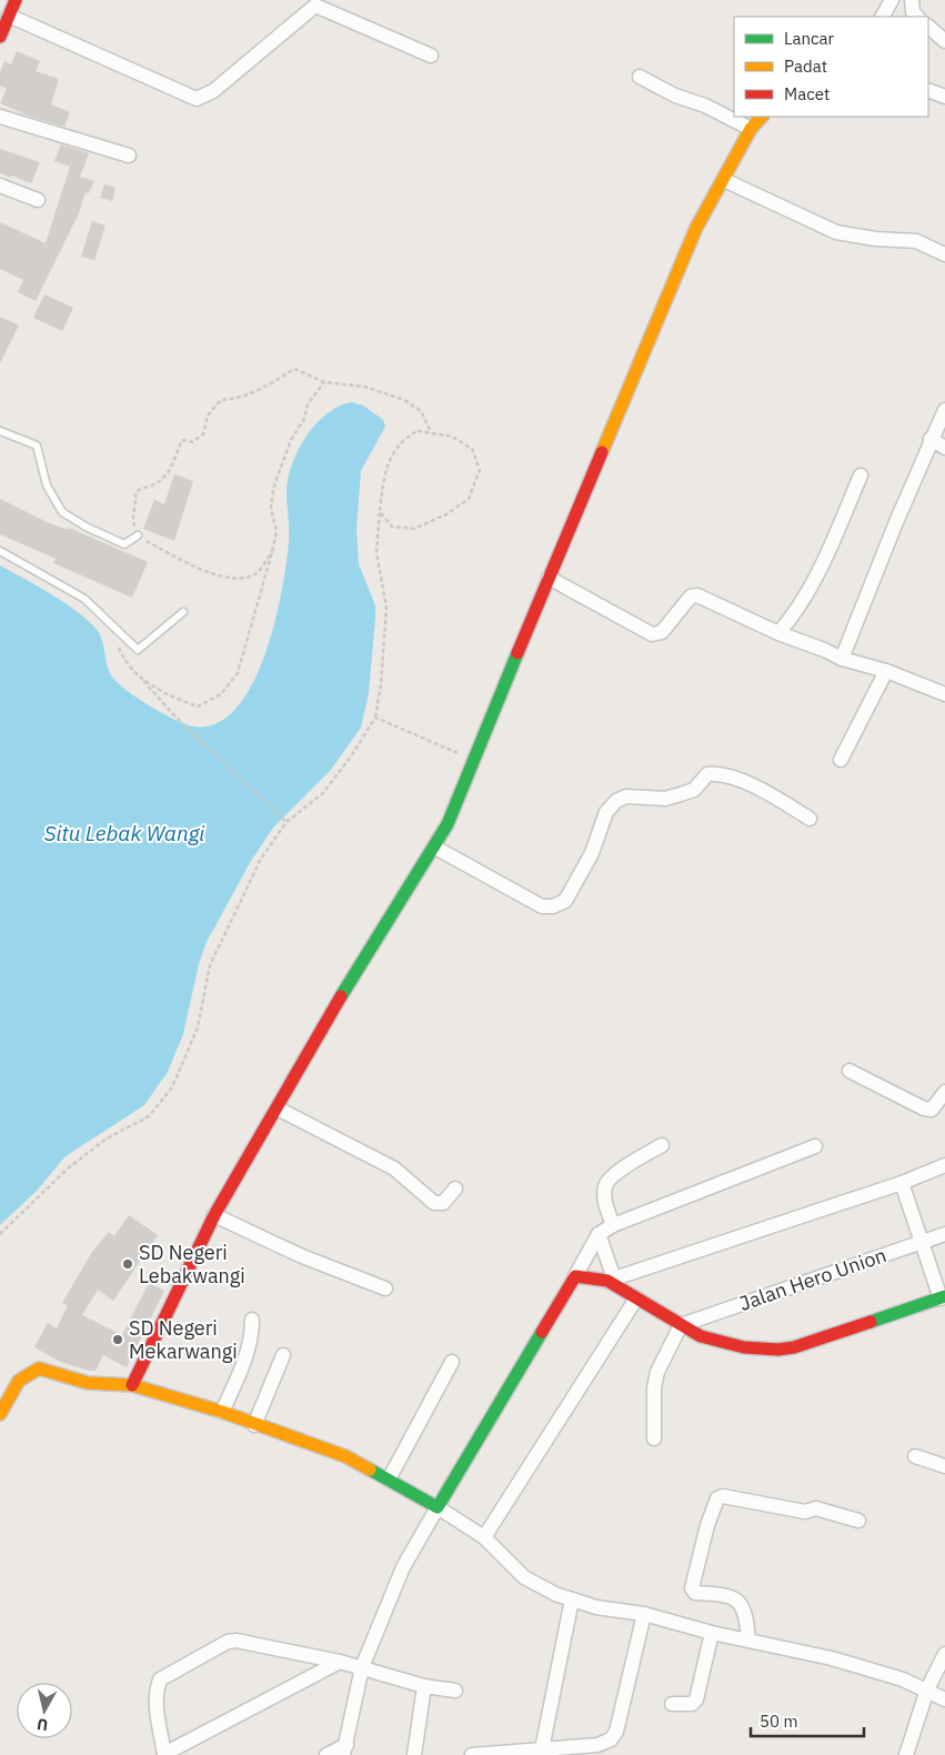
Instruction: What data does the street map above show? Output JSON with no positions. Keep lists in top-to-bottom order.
{
  "streets": {
    "street": ["Jalan Hero Union"]
  },
  "water": ["Situ Lebak Wangi"],
  "places": ["SD Negeri Lebakwangi", "SD Negeri Mekarwangi"],
  "legend": ["Lancar", "Padat", "Macet"],
  "scale_bar": "50 m",
  "north": "bottom"
}
